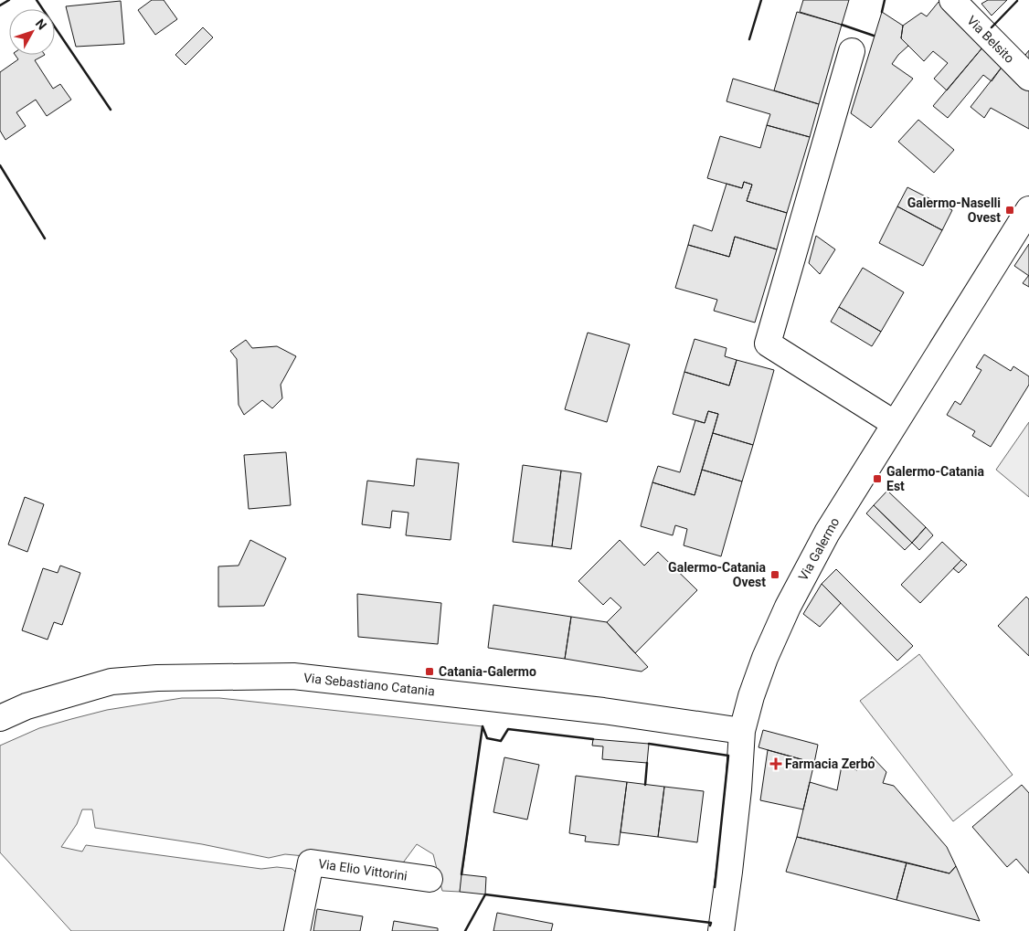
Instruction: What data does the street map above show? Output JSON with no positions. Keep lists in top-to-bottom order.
{
  "streets": {
    "main road": [
      "Via Belsito",
      "Via Galermo",
      "Via Sebastiano Catania",
      "Via Elio Vittorini"
    ]
  },
  "crossings": [
    ["Via Galermo", "Via Sebastiano Catania"]
  ],
  "places": {
    "transit": [
      "Galermo-Naselli Ovest",
      "Galermo-Catania Est",
      "Galermo-Catania Ovest",
      "Catania-Galermo"
    ],
    "health": ["Farmacia Zerbo"]
  },
  "north": "top right"
}
